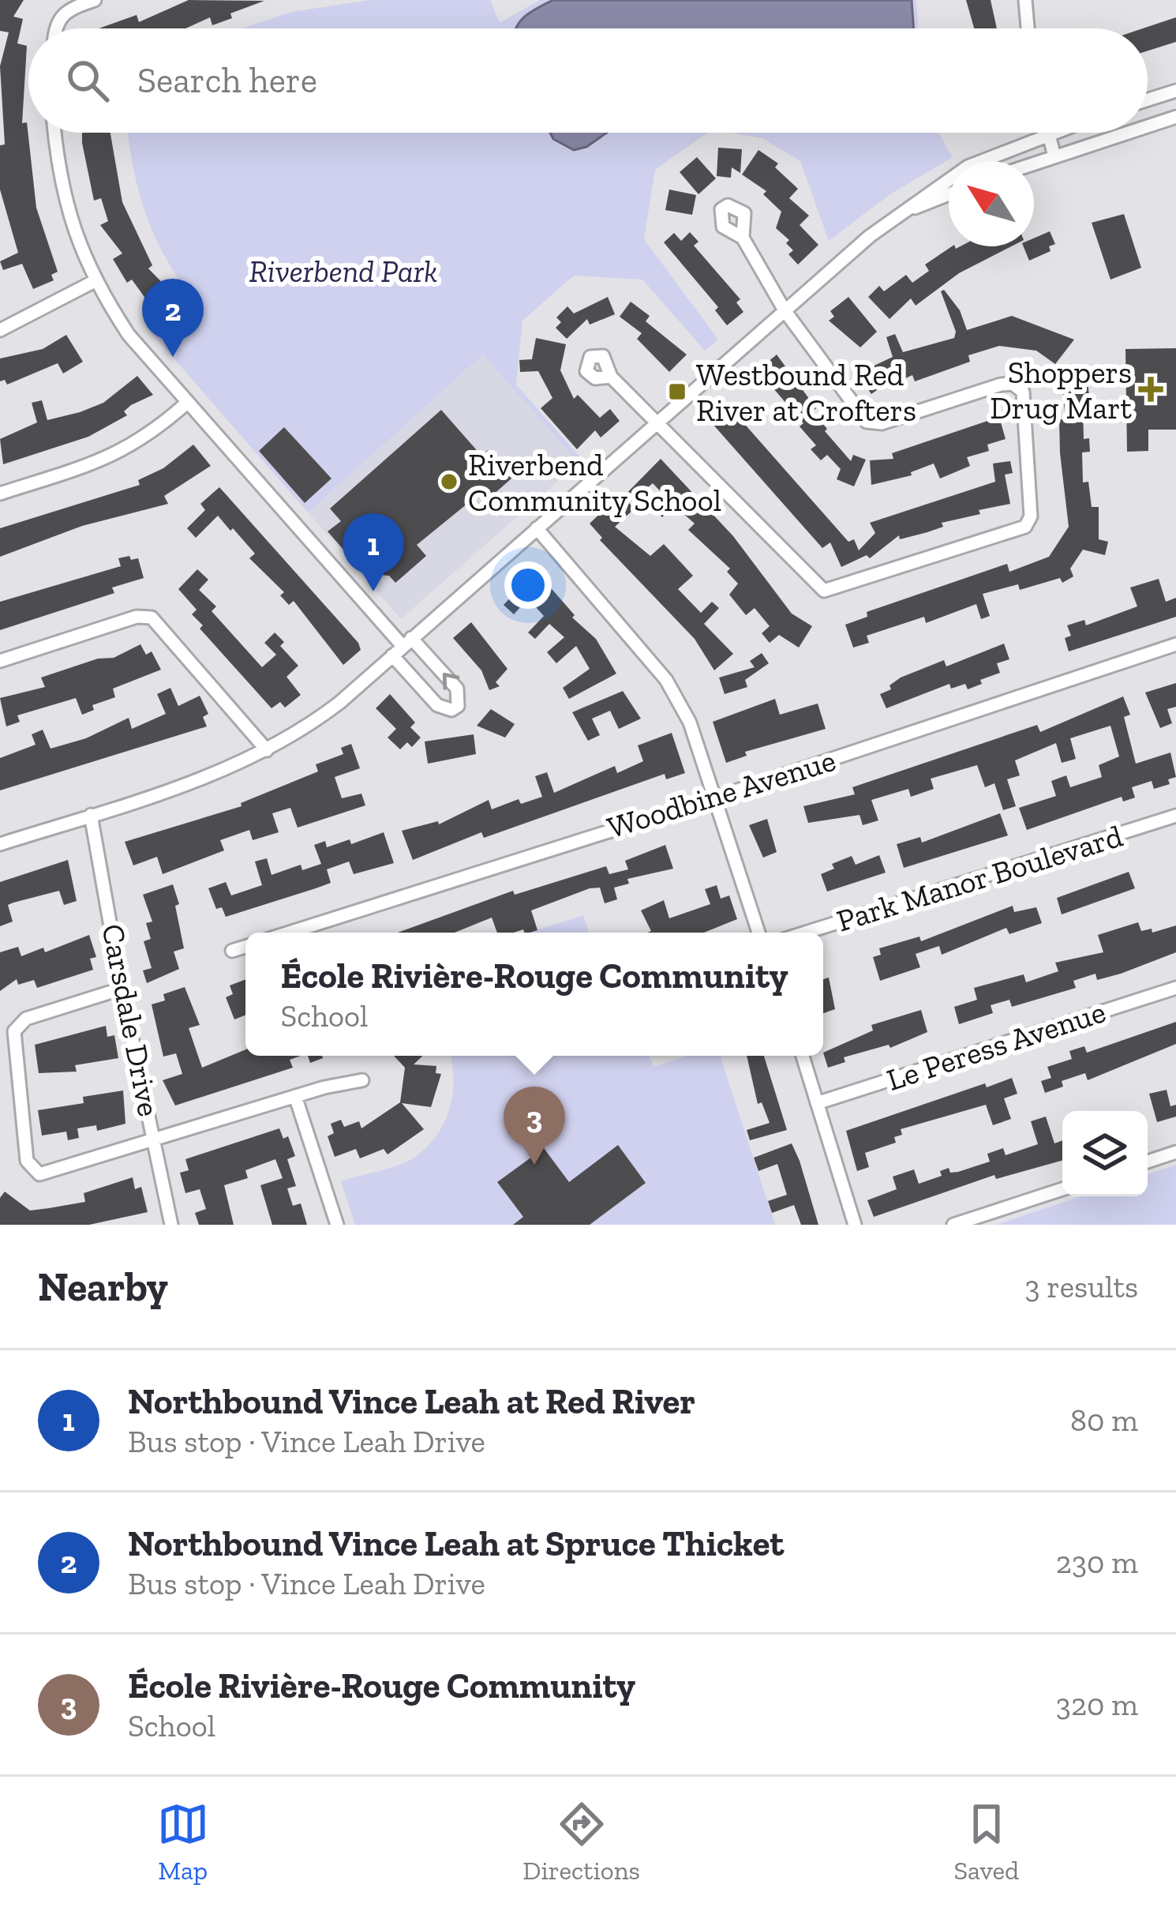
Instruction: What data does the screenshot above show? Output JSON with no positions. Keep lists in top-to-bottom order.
{
  "streets": {
    "street": [
      "Woodbine Avenue",
      "Park Manor Boulevard",
      "Carsdale Drive",
      "Le Peress Avenue"
    ]
  },
  "parks": ["Riverbend Park"],
  "places": {
    "health": ["Shoppers Drug Mart"],
    "transit": ["Westbound Red River at Crofters"],
    "other": ["Riverbend Community School"]
  },
  "north": "top left",
  "page": {
    "search": "Search here",
    "pins": ["2", "1", "3"],
    "popup": ["École Rivière-Rouge Community", "School"],
    "heading": ["Nearby", "3 results"],
    "list": [
      {
        "mark": "1",
        "name": "Northbound Vince Leah at Red River",
        "note": "Bus stop · Vince Leah Drive",
        "value": "80 m"
      },
      {
        "mark": "2",
        "name": "Northbound Vince Leah at Spruce Thicket",
        "note": "Bus stop · Vince Leah Drive",
        "value": "230 m"
      },
      {
        "mark": "3",
        "name": "École Rivière-Rouge Community",
        "note": "School",
        "value": "320 m"
      }
    ],
    "nav": ["Map", "Directions", "Saved"]
  }
}
